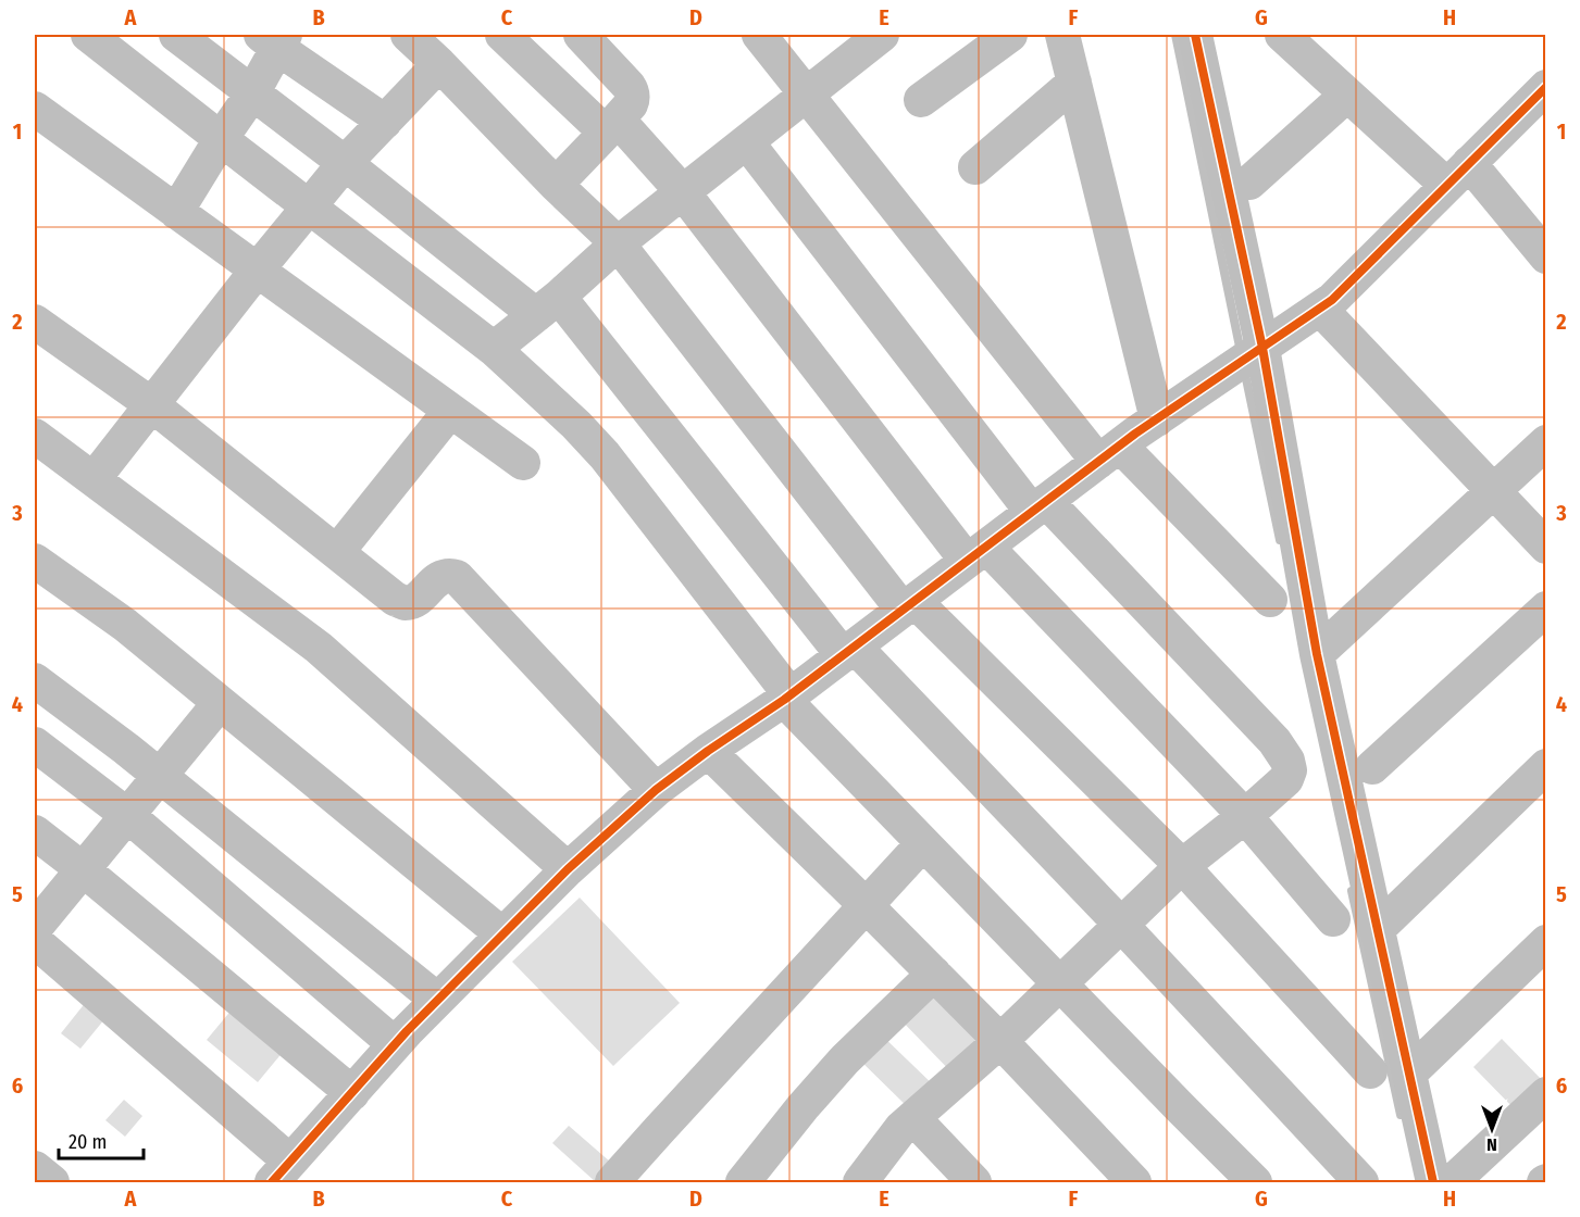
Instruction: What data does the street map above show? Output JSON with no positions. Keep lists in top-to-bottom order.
{
  "scale_bar": "20 m",
  "north": "bottom",
  "grid": {
    "columns": [
      "A",
      "B",
      "C",
      "D",
      "E",
      "F",
      "G",
      "H"
    ],
    "rows": [
      "1",
      "2",
      "3",
      "4",
      "5",
      "6"
    ]
  }
}
